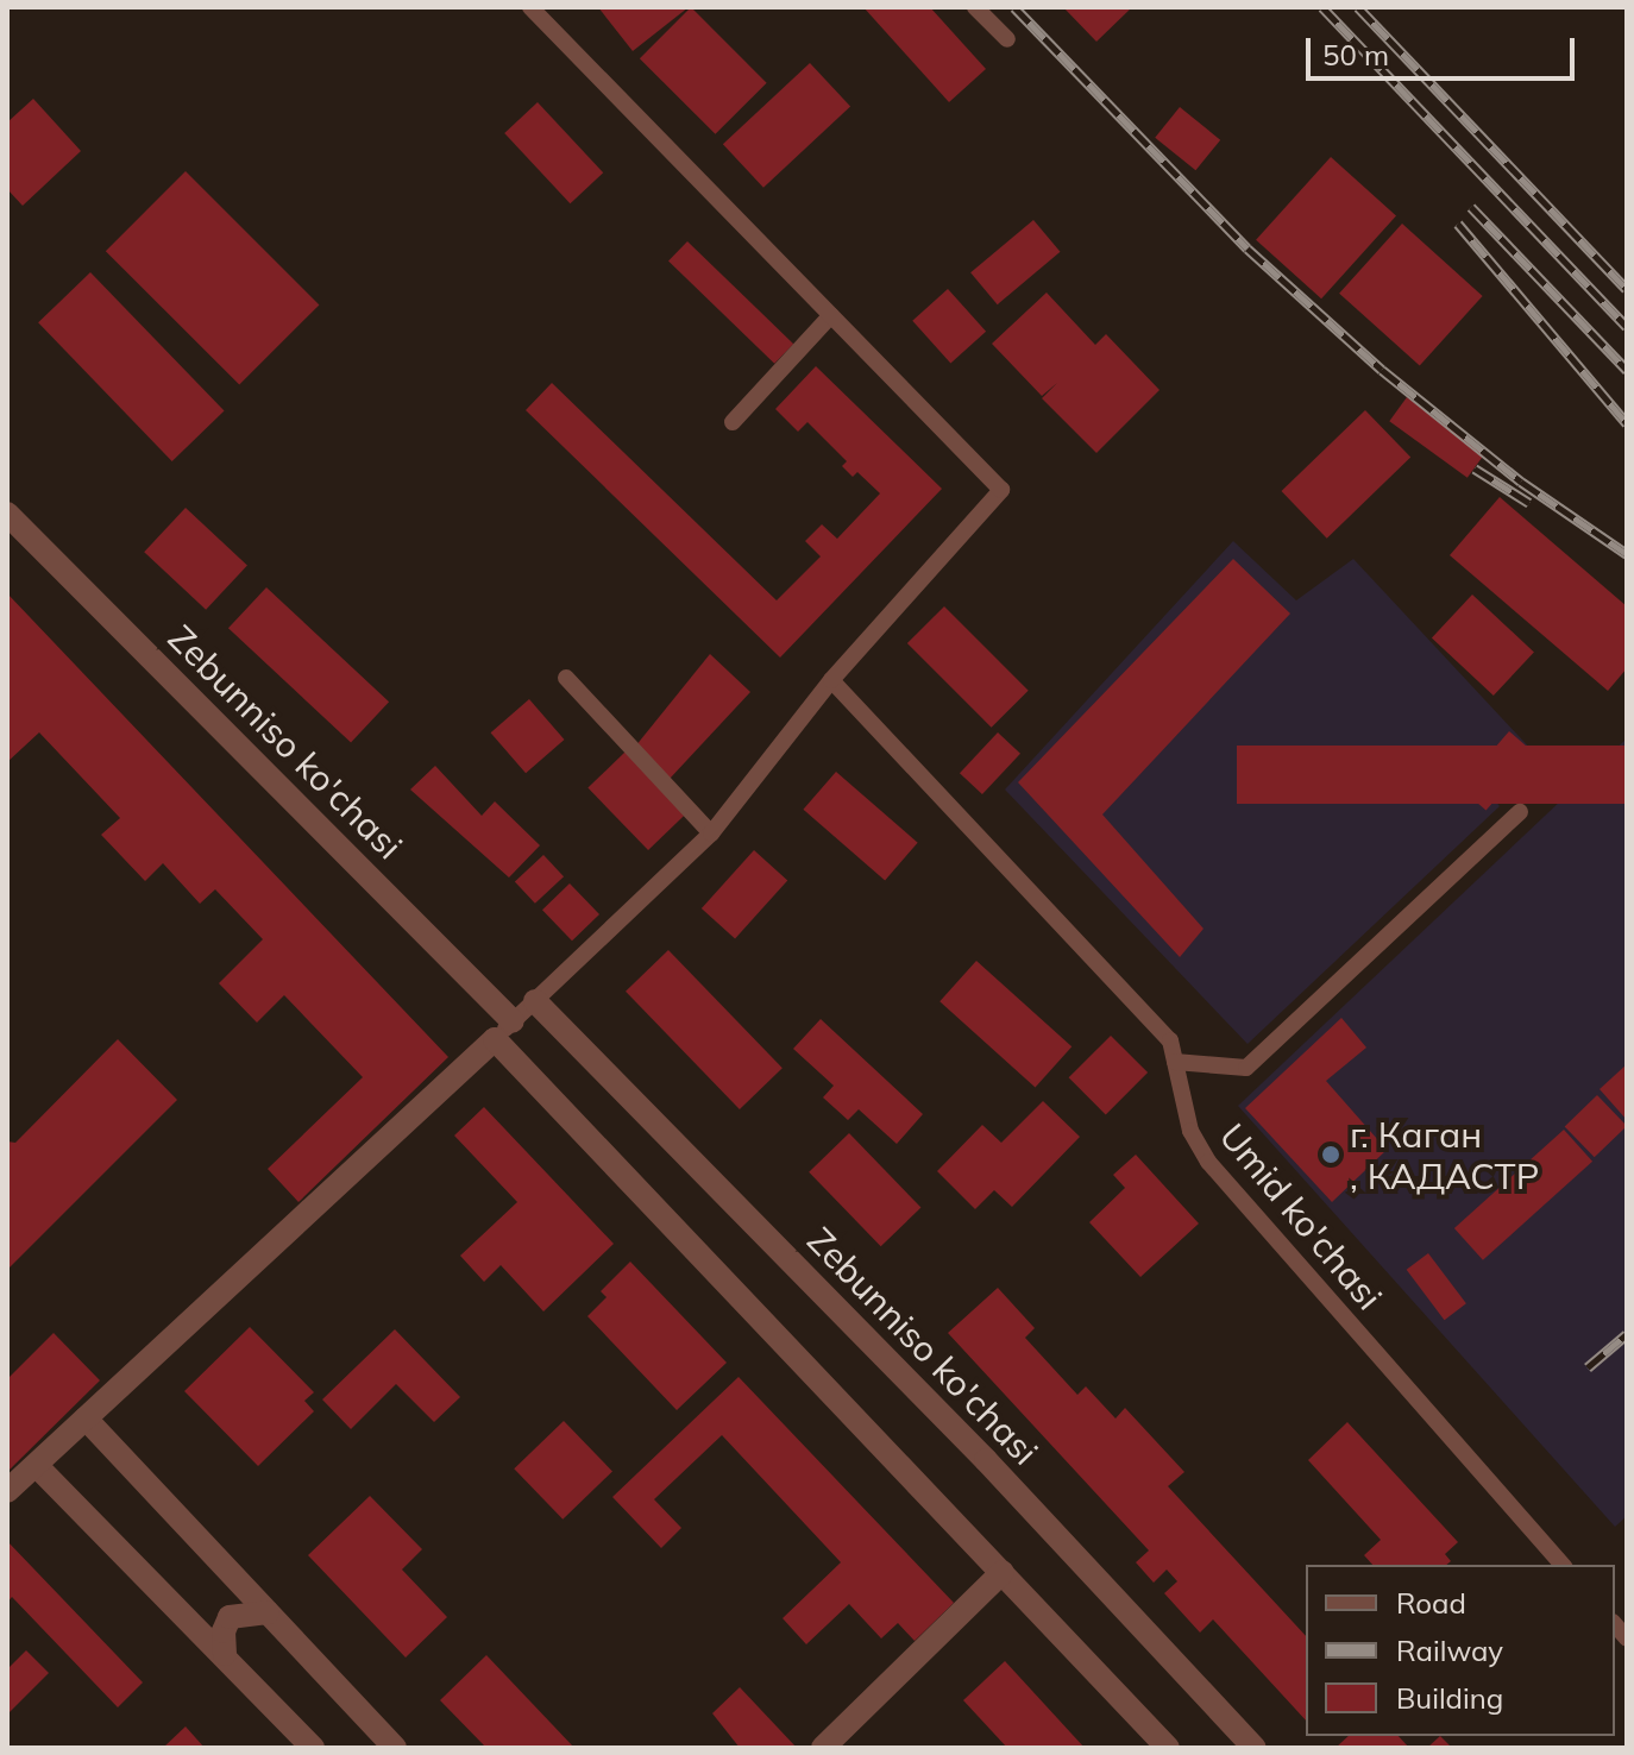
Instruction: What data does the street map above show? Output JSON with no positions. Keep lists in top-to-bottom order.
{
  "streets": {
    "street": ["Zebunniso ko'chasi"],
    "lane": ["Umid ko'chasi"]
  },
  "places": ["г. Каган , КАДАСТР"],
  "legend": ["Road", "Railway", "Building"],
  "scale_bar": "50 m"
}
